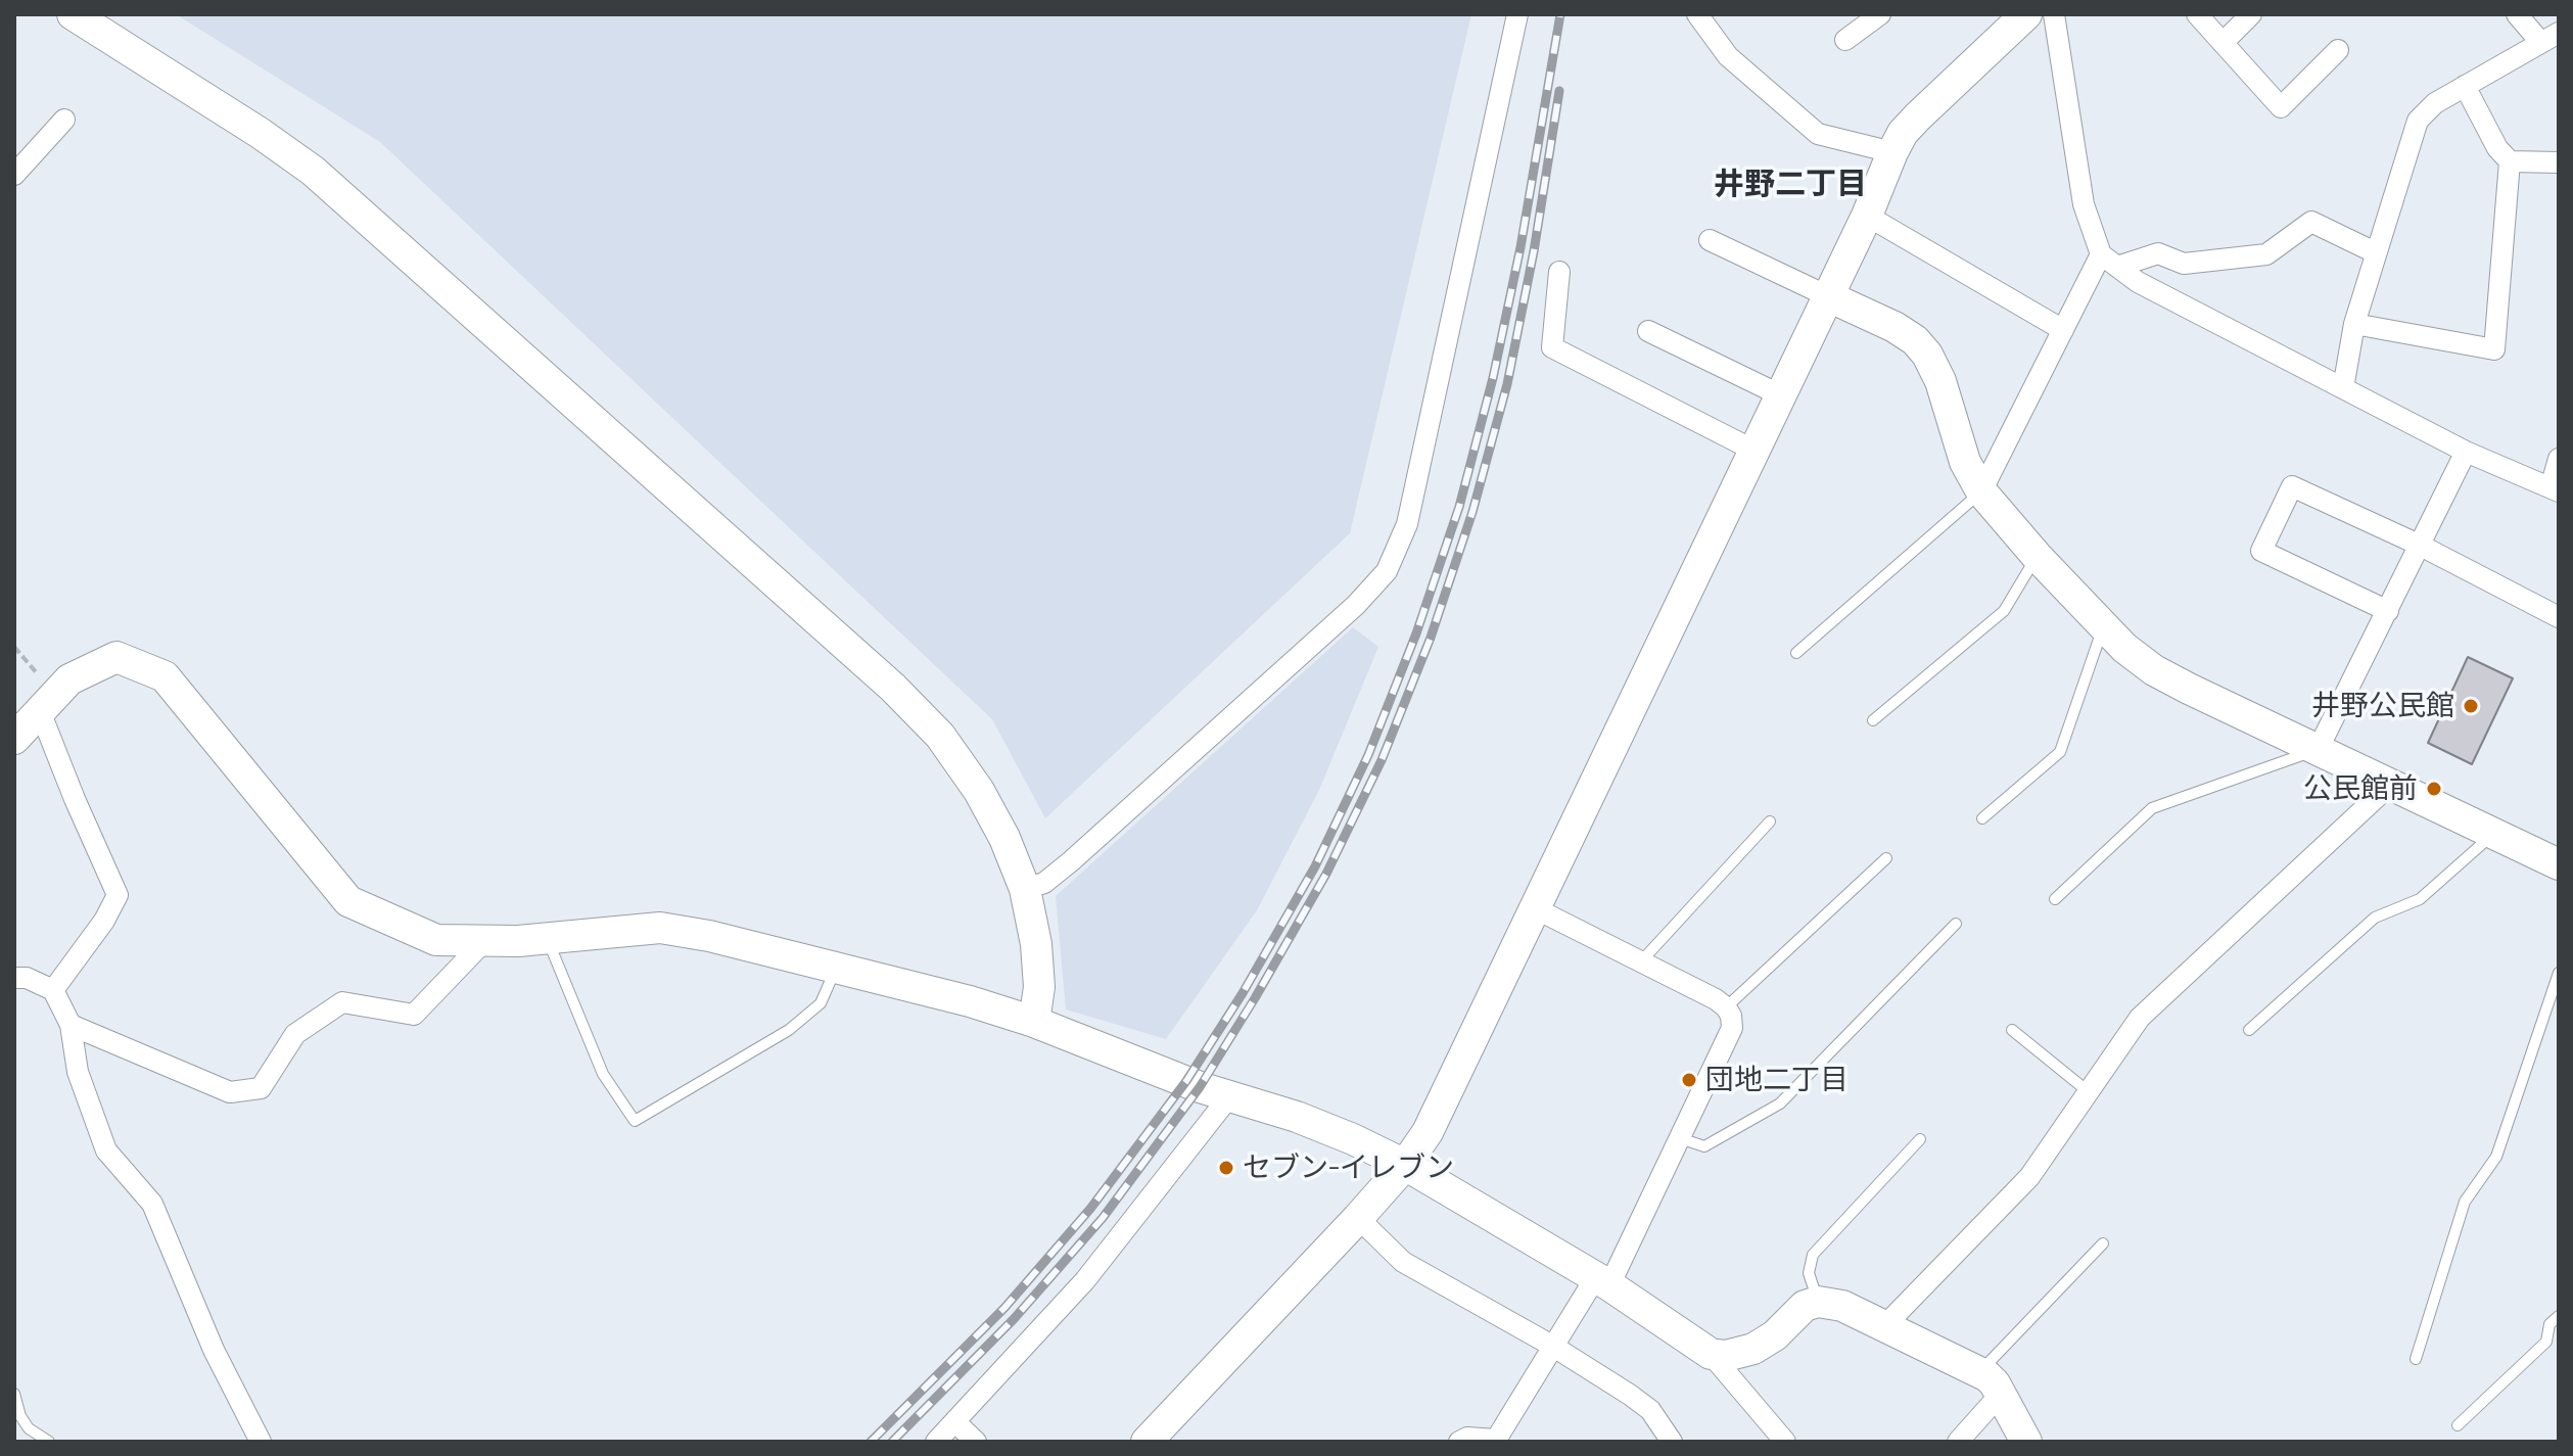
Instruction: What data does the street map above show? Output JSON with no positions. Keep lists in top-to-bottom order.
{
  "districts": ["井野二丁目"],
  "places": [
    "井野公民館",
    "公民館前",
    "団地二丁目",
    "セブン-イレブン"
  ]
}
